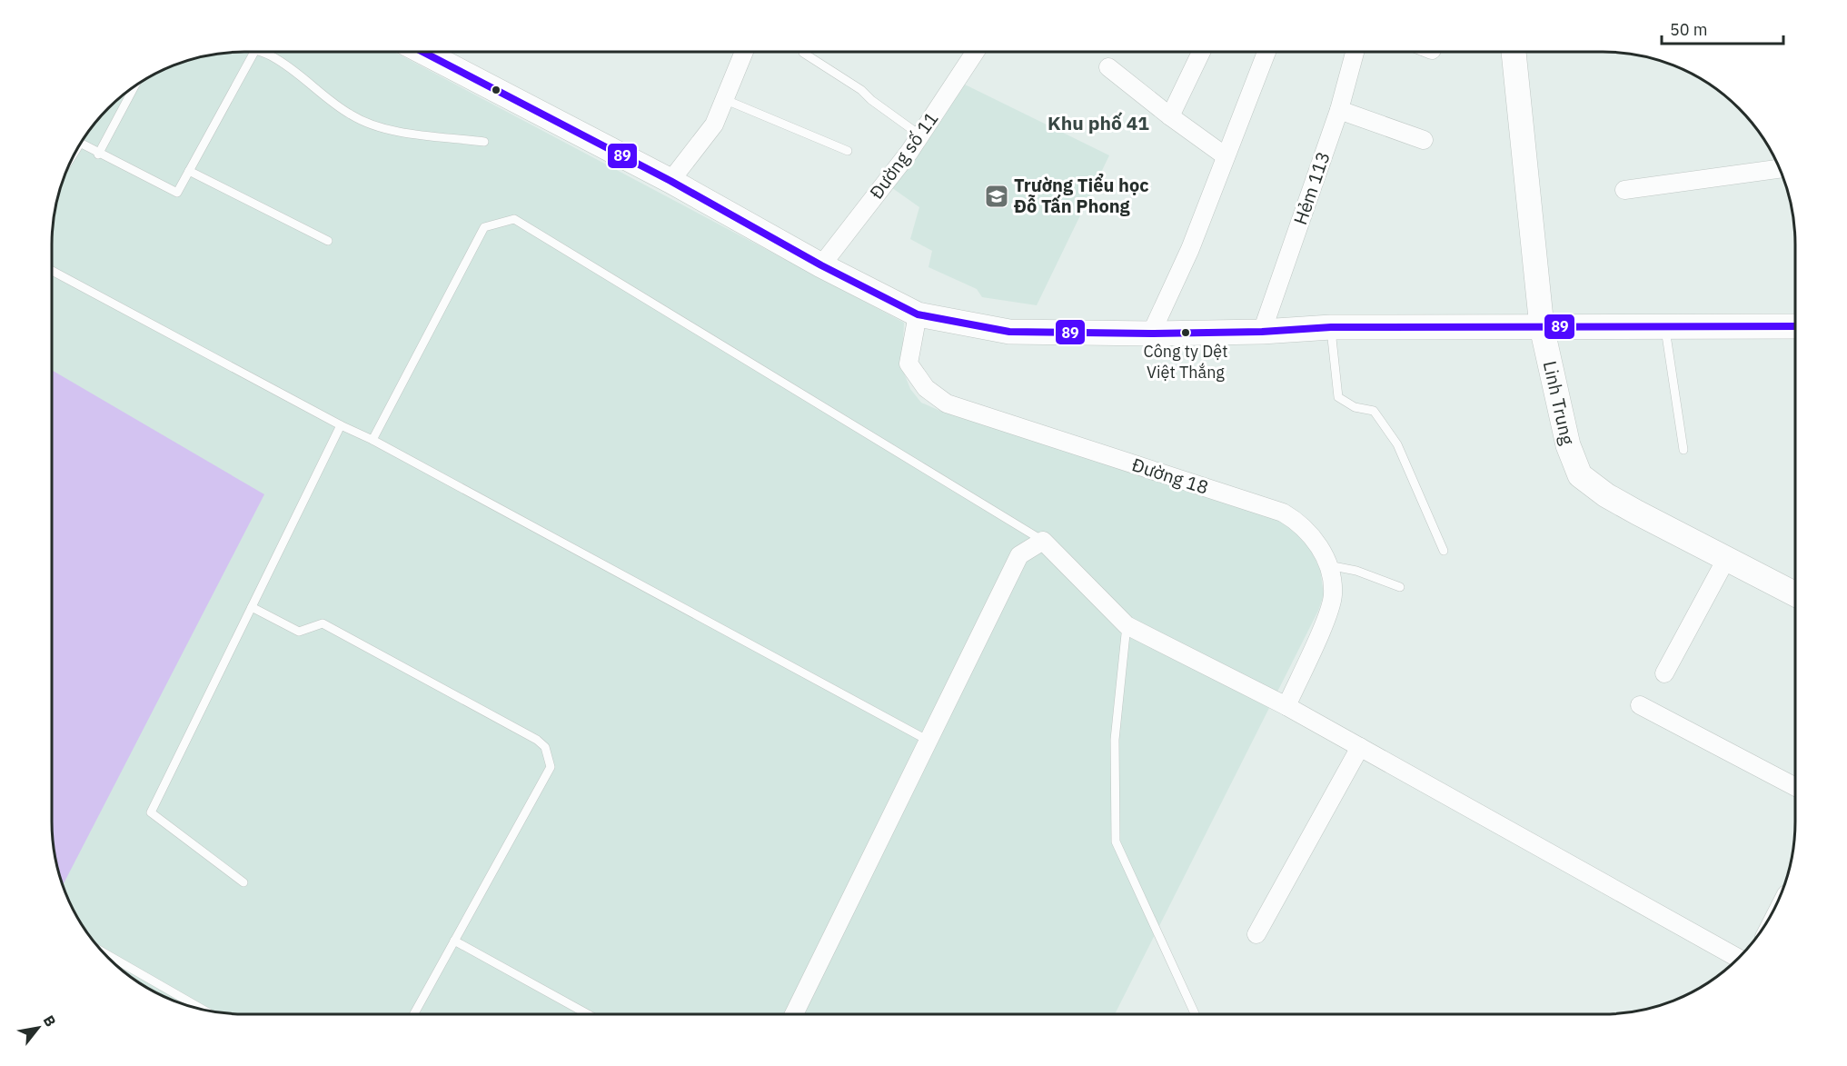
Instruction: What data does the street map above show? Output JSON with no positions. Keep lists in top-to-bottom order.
{
  "streets": {
    "main road": ["Linh Trung"],
    "street": ["Đường số 11", "Hẻm 113", "Đường 18"]
  },
  "districts": ["Khu phố 41"],
  "places": {
    "school or university": ["Trường Tiểu học Đỗ Tấn Phong"],
    "other": ["Công ty Dệt Việt Thắng"]
  },
  "lines": ["transit line 89"],
  "scale_bar": "50 m",
  "north": "top right"
}
